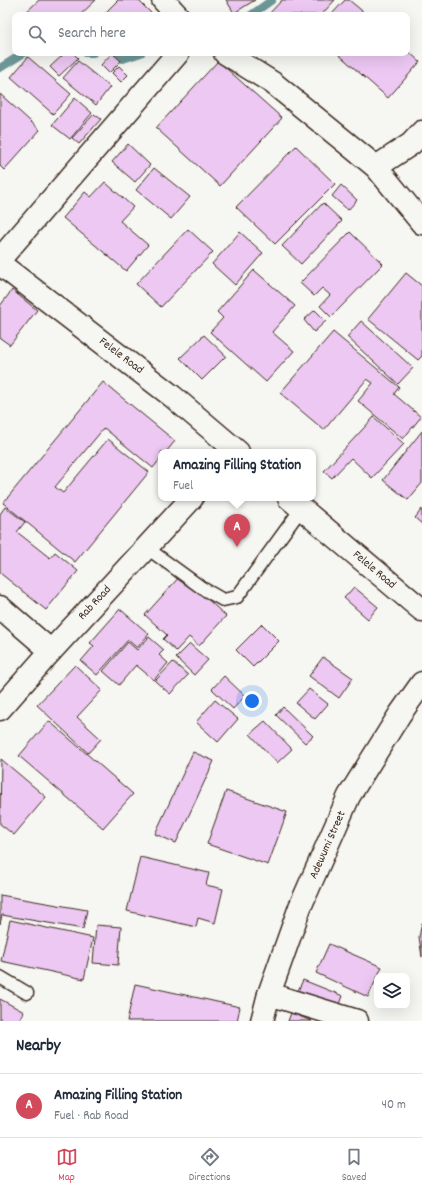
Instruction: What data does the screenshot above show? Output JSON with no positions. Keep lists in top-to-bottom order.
{
  "streets": {
    "street": ["Felele Road", "Rab Road", "Adewumi Street"]
  },
  "page": {
    "search": "Search here",
    "popup": ["Amazing Filling Station", "Fuel"],
    "pins": "A",
    "heading": "Nearby",
    "list": [
      {
        "mark": "A",
        "name": "Amazing Filling Station",
        "note": "Fuel · Rab Road",
        "value": "40 m"
      }
    ],
    "nav": ["Map", "Directions", "Saved"]
  }
}
